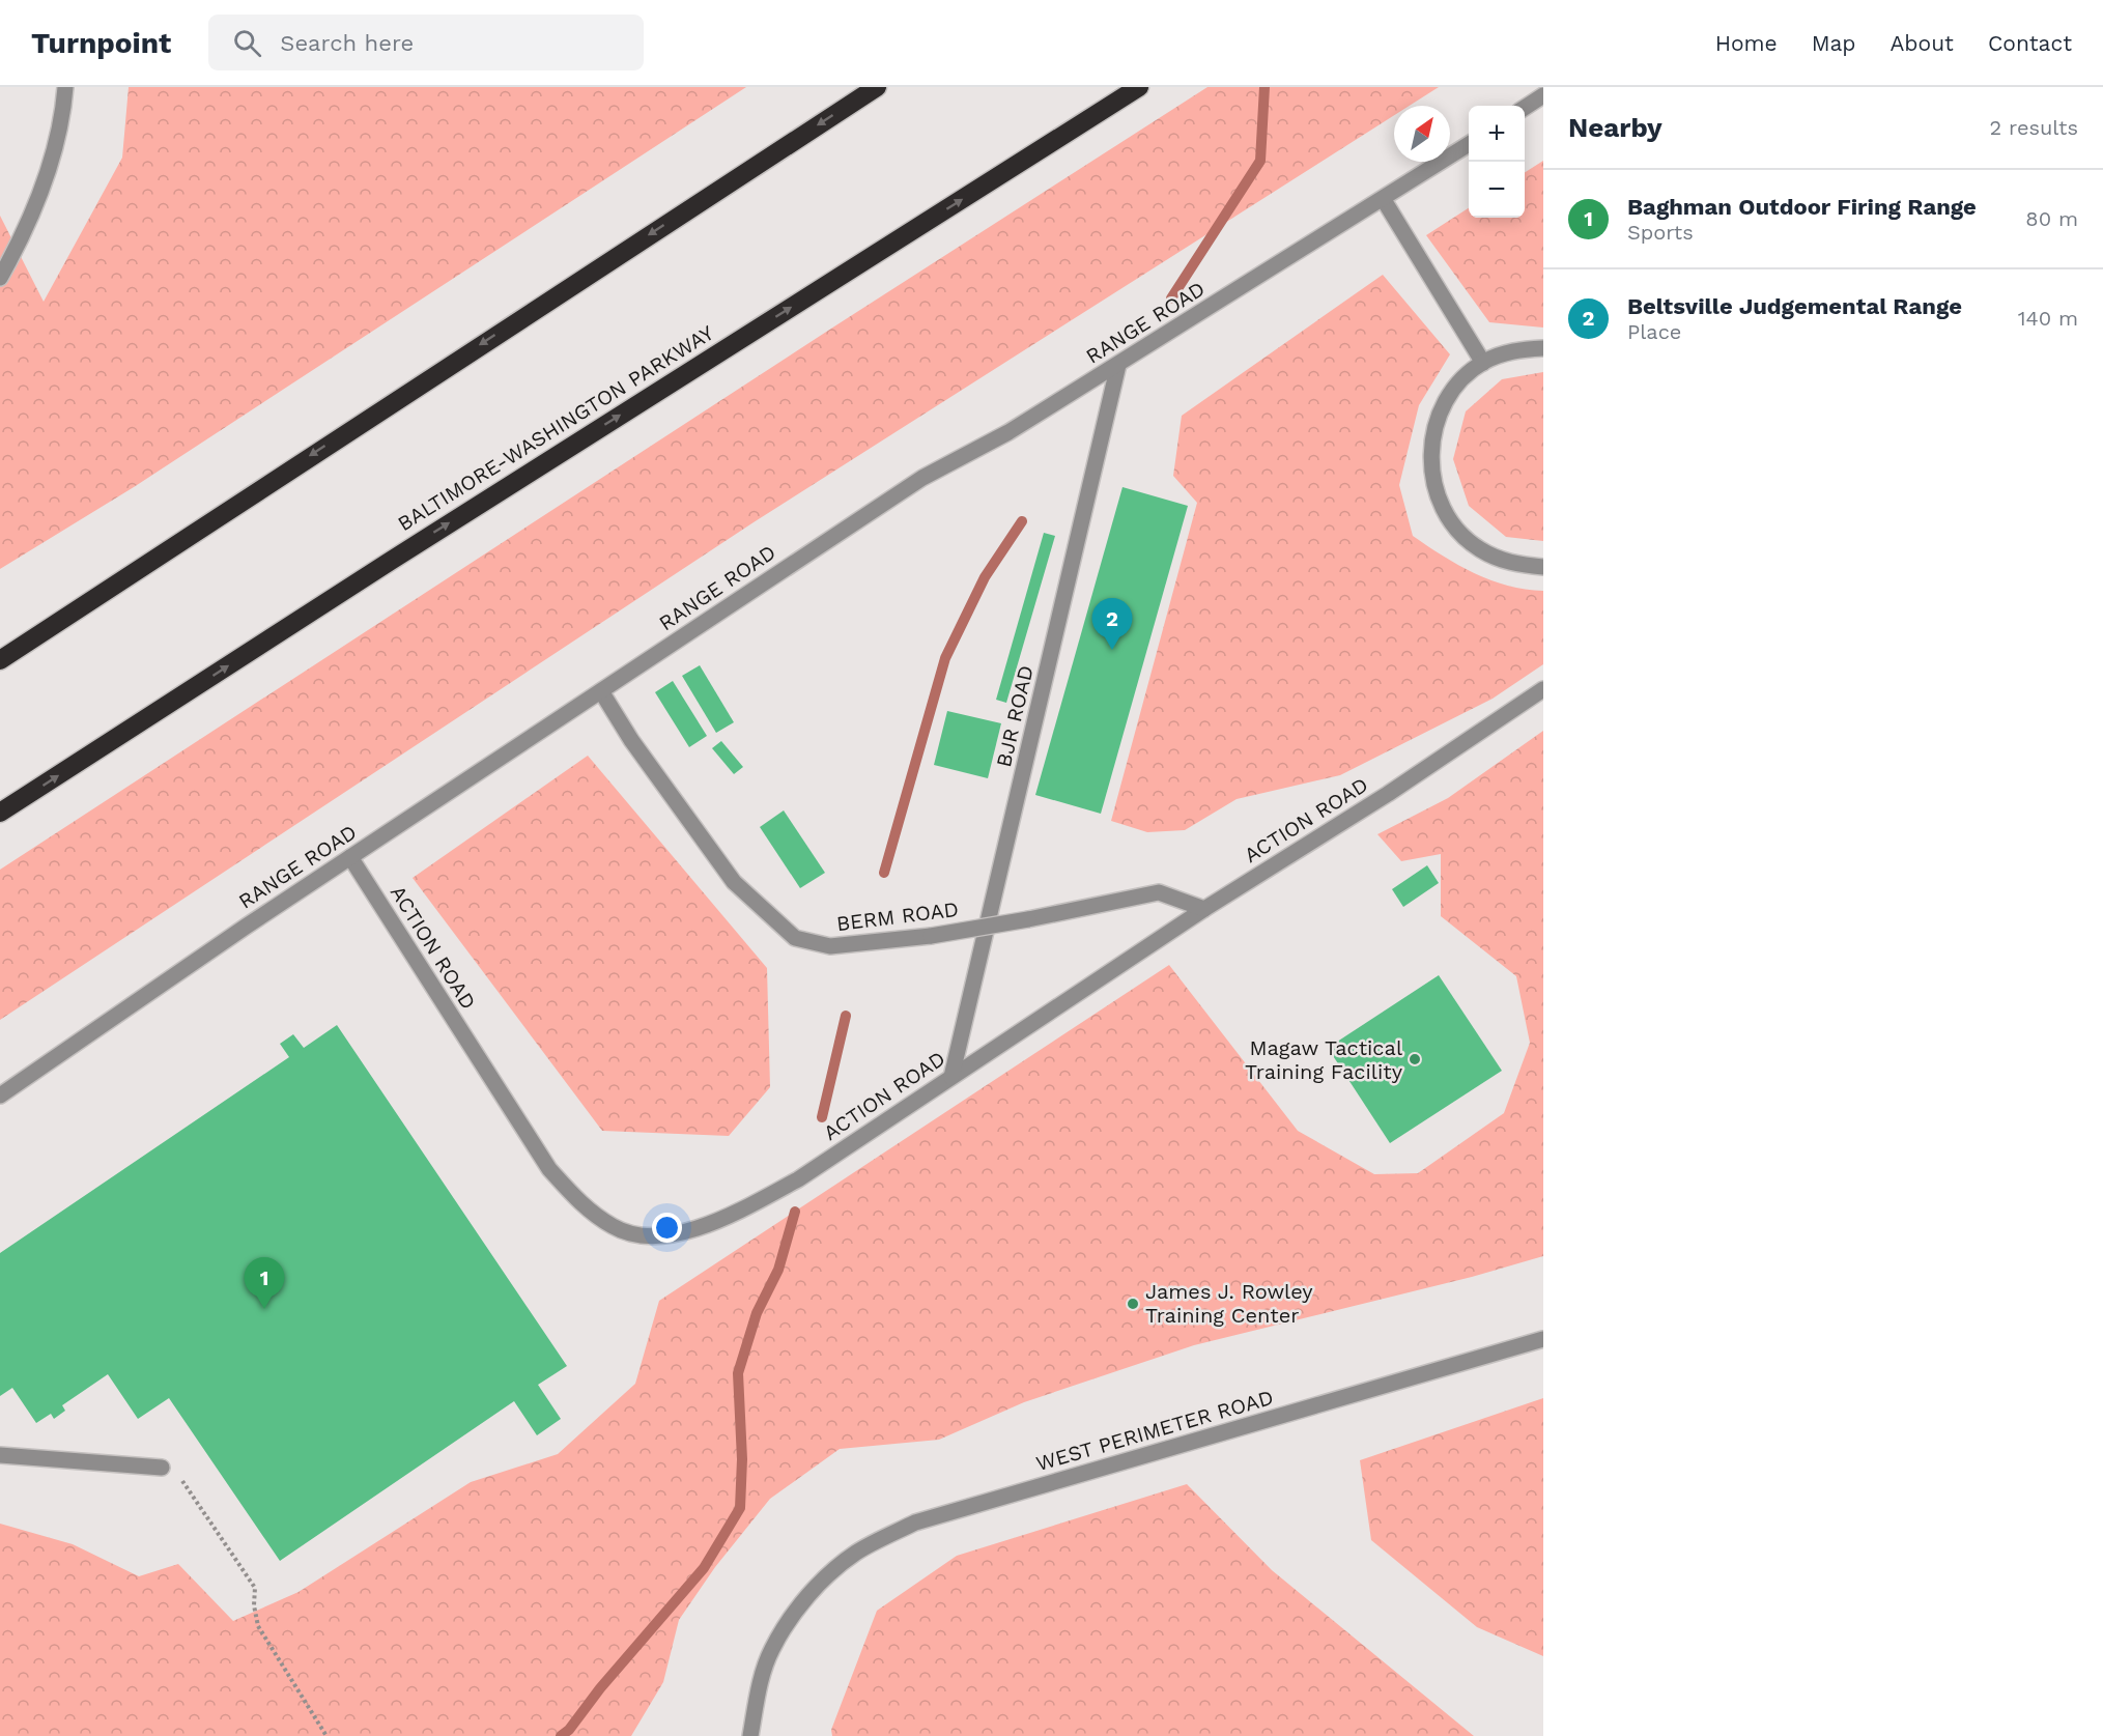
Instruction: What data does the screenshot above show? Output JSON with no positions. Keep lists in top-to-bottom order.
{
  "streets": {
    "highway": ["BALTIMORE-WASHINGTON PARKWAY"],
    "street": [
      "RANGE ROAD",
      "BJR ROAD",
      "ACTION ROAD",
      "BERM ROAD",
      "WEST PERIMETER ROAD"
    ]
  },
  "crossings": [
    ["RANGE ROAD", "BJR ROAD"],
    ["RANGE ROAD", "ACTION ROAD"],
    ["RANGE ROAD", "BERM ROAD"],
    ["BJR ROAD", "ACTION ROAD"],
    ["ACTION ROAD", "BERM ROAD"]
  ],
  "places": ["Magaw Tactical Training Facility", "James J. Rowley Training Center"],
  "north": "top right",
  "page": {
    "header": "Turnpoint",
    "search": "Search here",
    "nav": [
      "Home",
      "Map",
      "About",
      "Contact"
    ],
    "heading": ["Nearby", "2 results"],
    "map_buttons": ["+", "−"],
    "list": [
      {
        "mark": "1",
        "name": "Baghman Outdoor Firing Range",
        "note": "Sports",
        "value": "80 m"
      },
      {
        "mark": "2",
        "name": "Beltsville Judgemental Range",
        "note": "Place",
        "value": "140 m"
      }
    ],
    "pins": ["2", "1"]
  }
}
